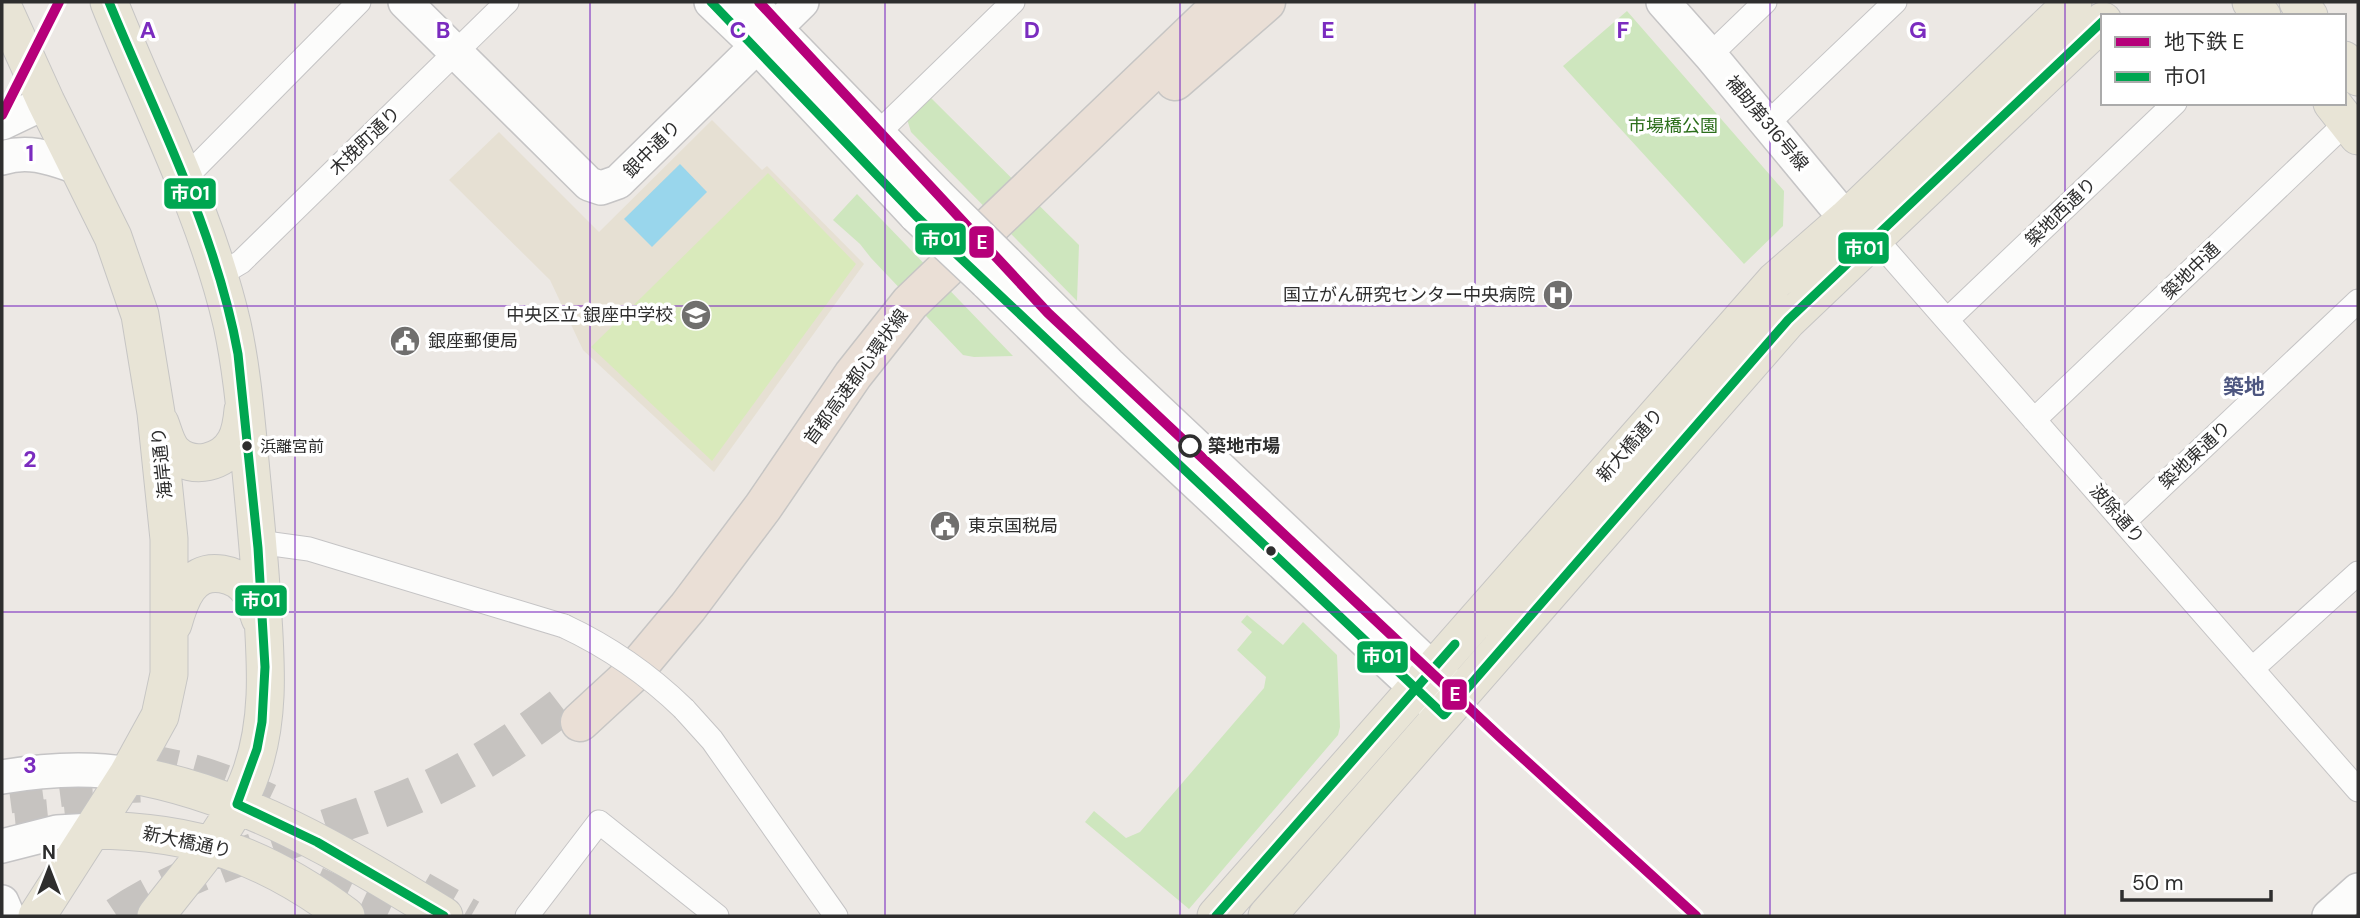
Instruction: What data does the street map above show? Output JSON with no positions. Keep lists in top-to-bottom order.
{
  "streets": {
    "highway": ["首都高速都心環状線"],
    "main road": ["新大橋通り", "海岸通り"],
    "street": [
      "補助第316号線",
      "木挽町通り",
      "銀中通り",
      "築地西通り",
      "築地中通",
      "築地東通り",
      "波除通り"
    ]
  },
  "crossings": [
    ["補助第316号線", "新大橋通り"],
    ["補助第316号線", "波除通り"],
    ["木挽町通り", "銀中通り"],
    ["築地西通り", "波除通り"],
    ["築地中通", "波除通り"],
    ["新大橋通り", "海岸通り"],
    ["新大橋通り", "波除通り"],
    ["築地東通り", "波除通り"]
  ],
  "districts": ["築地"],
  "parks": ["市場橋公園"],
  "places": {
    "hospital": ["国立がん研究センター中央病院"],
    "school or university": ["中央区立 銀座中学校"],
    "public building": ["銀座郵便局", "東京国税局"],
    "other": ["浜離宮前", "築地市場"]
  },
  "lines": ["metro line E", "transit line 市01"],
  "legend": ["地下鉄 E", "市01"],
  "scale_bar": "50 m",
  "north": "top",
  "grid": {
    "columns": [
      "A",
      "B",
      "C",
      "D",
      "E",
      "F",
      "G"
    ],
    "rows": ["1", "2", "3"]
  }
}
